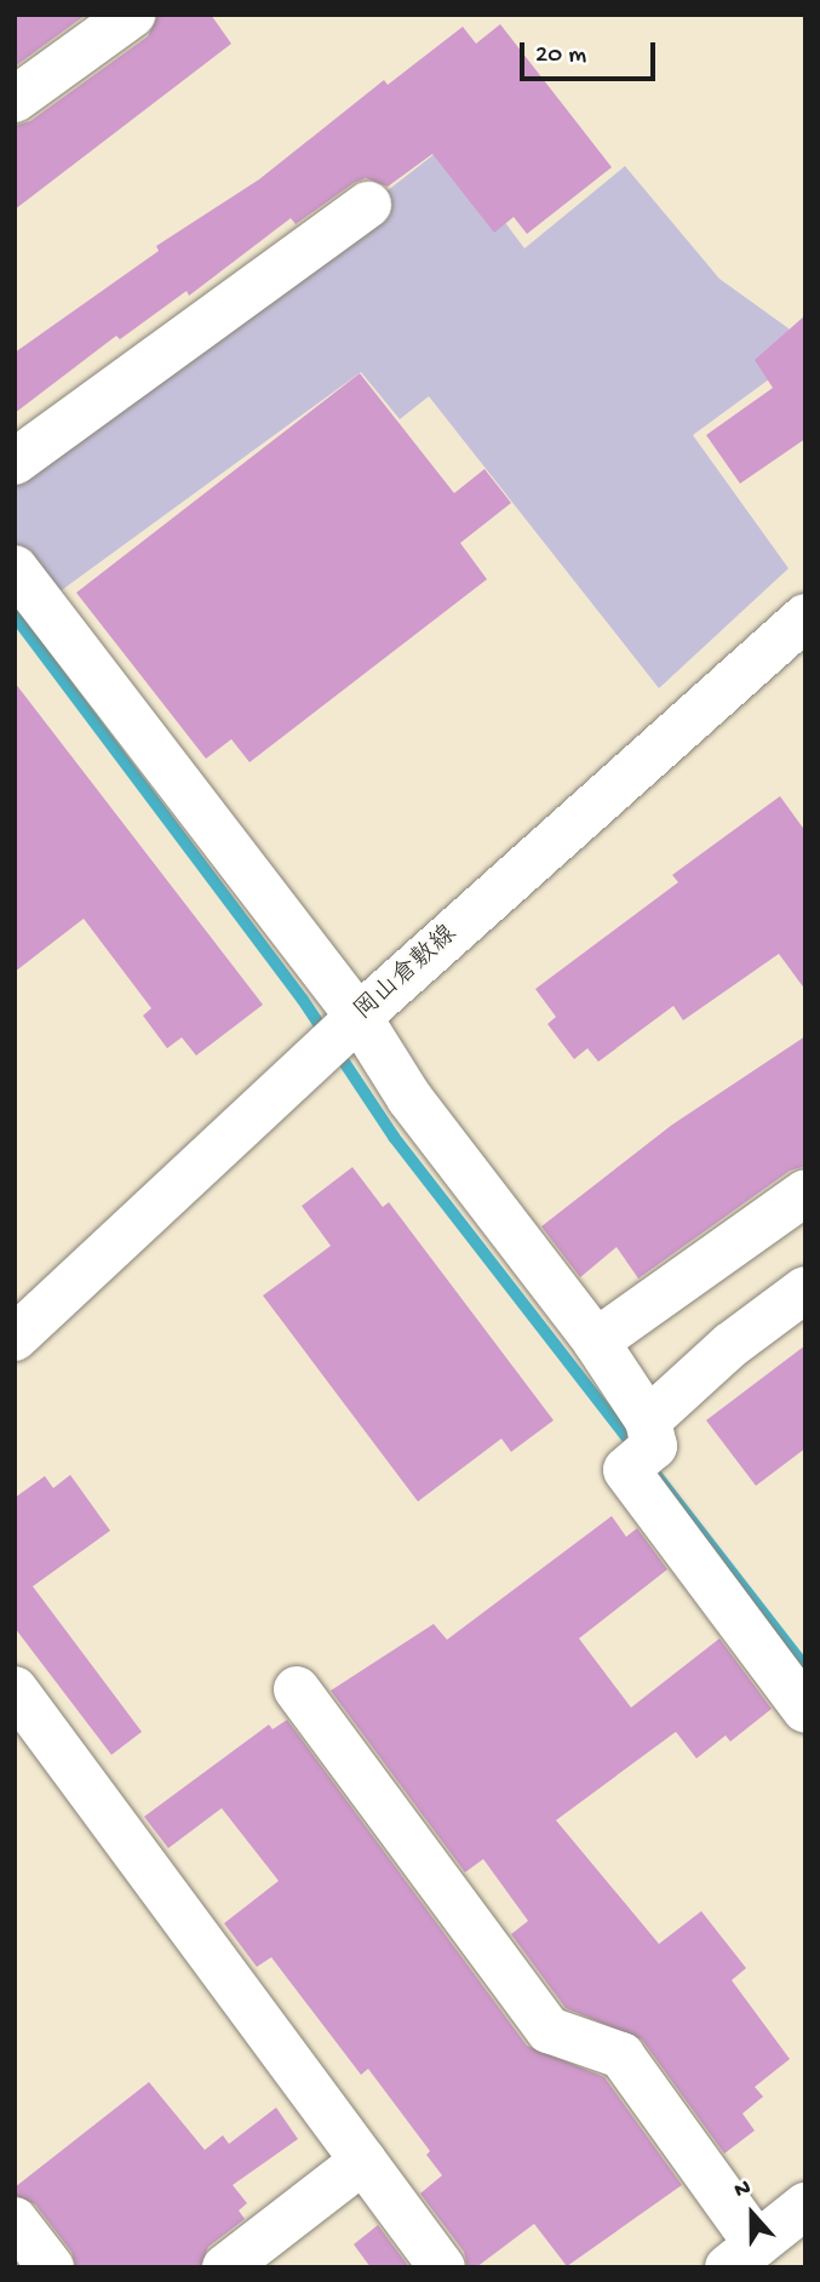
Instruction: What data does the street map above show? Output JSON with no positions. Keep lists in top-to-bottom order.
{
  "streets": {
    "street": ["岡山倉敷線"]
  },
  "scale_bar": "20 m",
  "north": "top"
}
